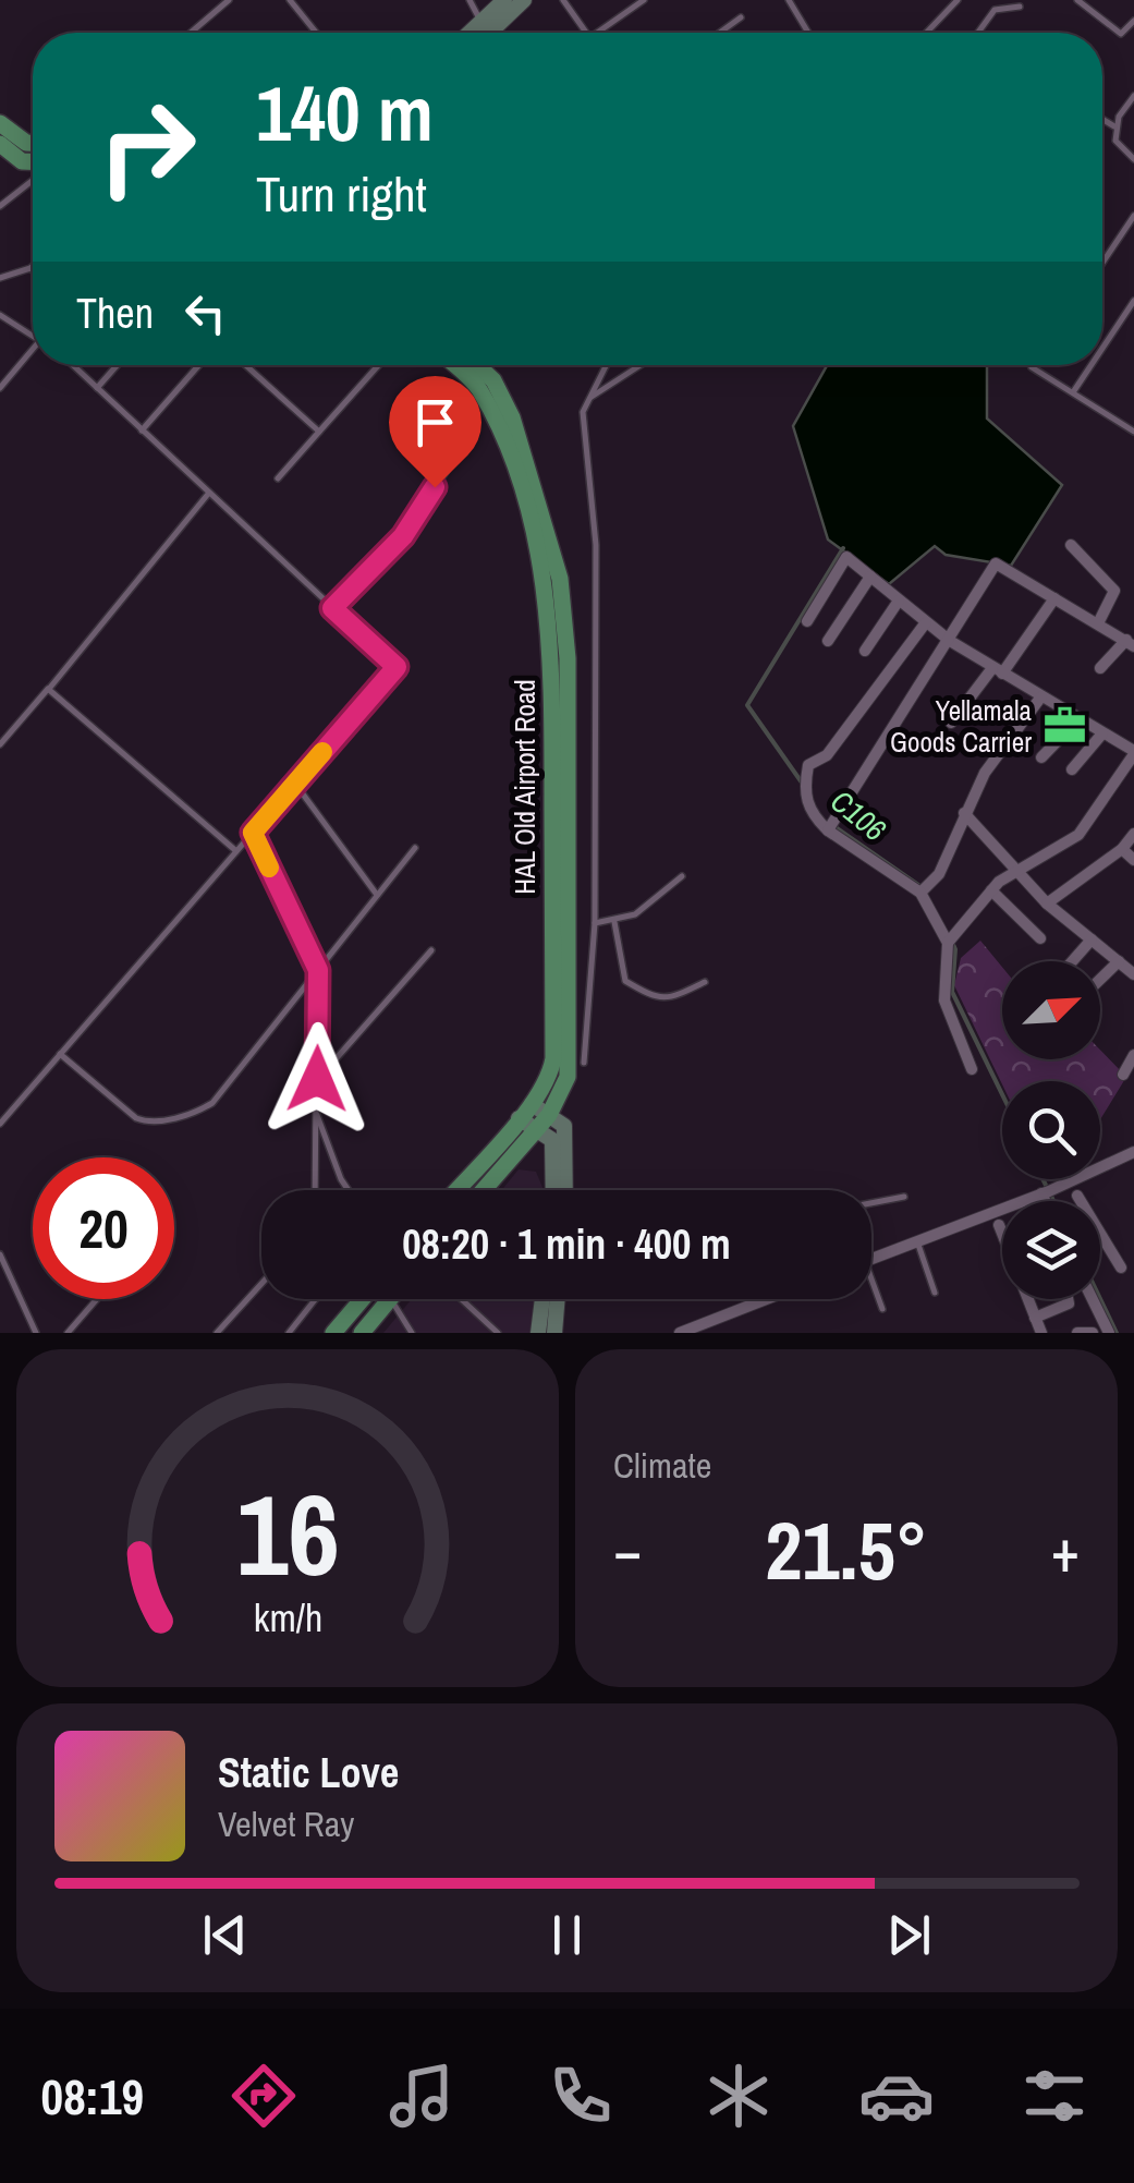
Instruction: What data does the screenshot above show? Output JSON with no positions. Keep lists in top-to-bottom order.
{
  "streets": {
    "main road": ["HAL Old Airport Road"]
  },
  "water": ["C106"],
  "places": {
    "office": ["Yellamala Goods Carrier"]
  },
  "north": "top right",
  "page": {
    "turn": ["140 m", "Turn right"],
    "then": "Then",
    "limit": "20",
    "trip": "08:20 · 1 min · 400 m",
    "tile": "Climate",
    "heat": ["−", "21.5°", "+"],
    "song": ["Static Love", "Velvet Ray"],
    "tabs": "08:19",
    "gauge": ["16", "km/h"]
  }
}
